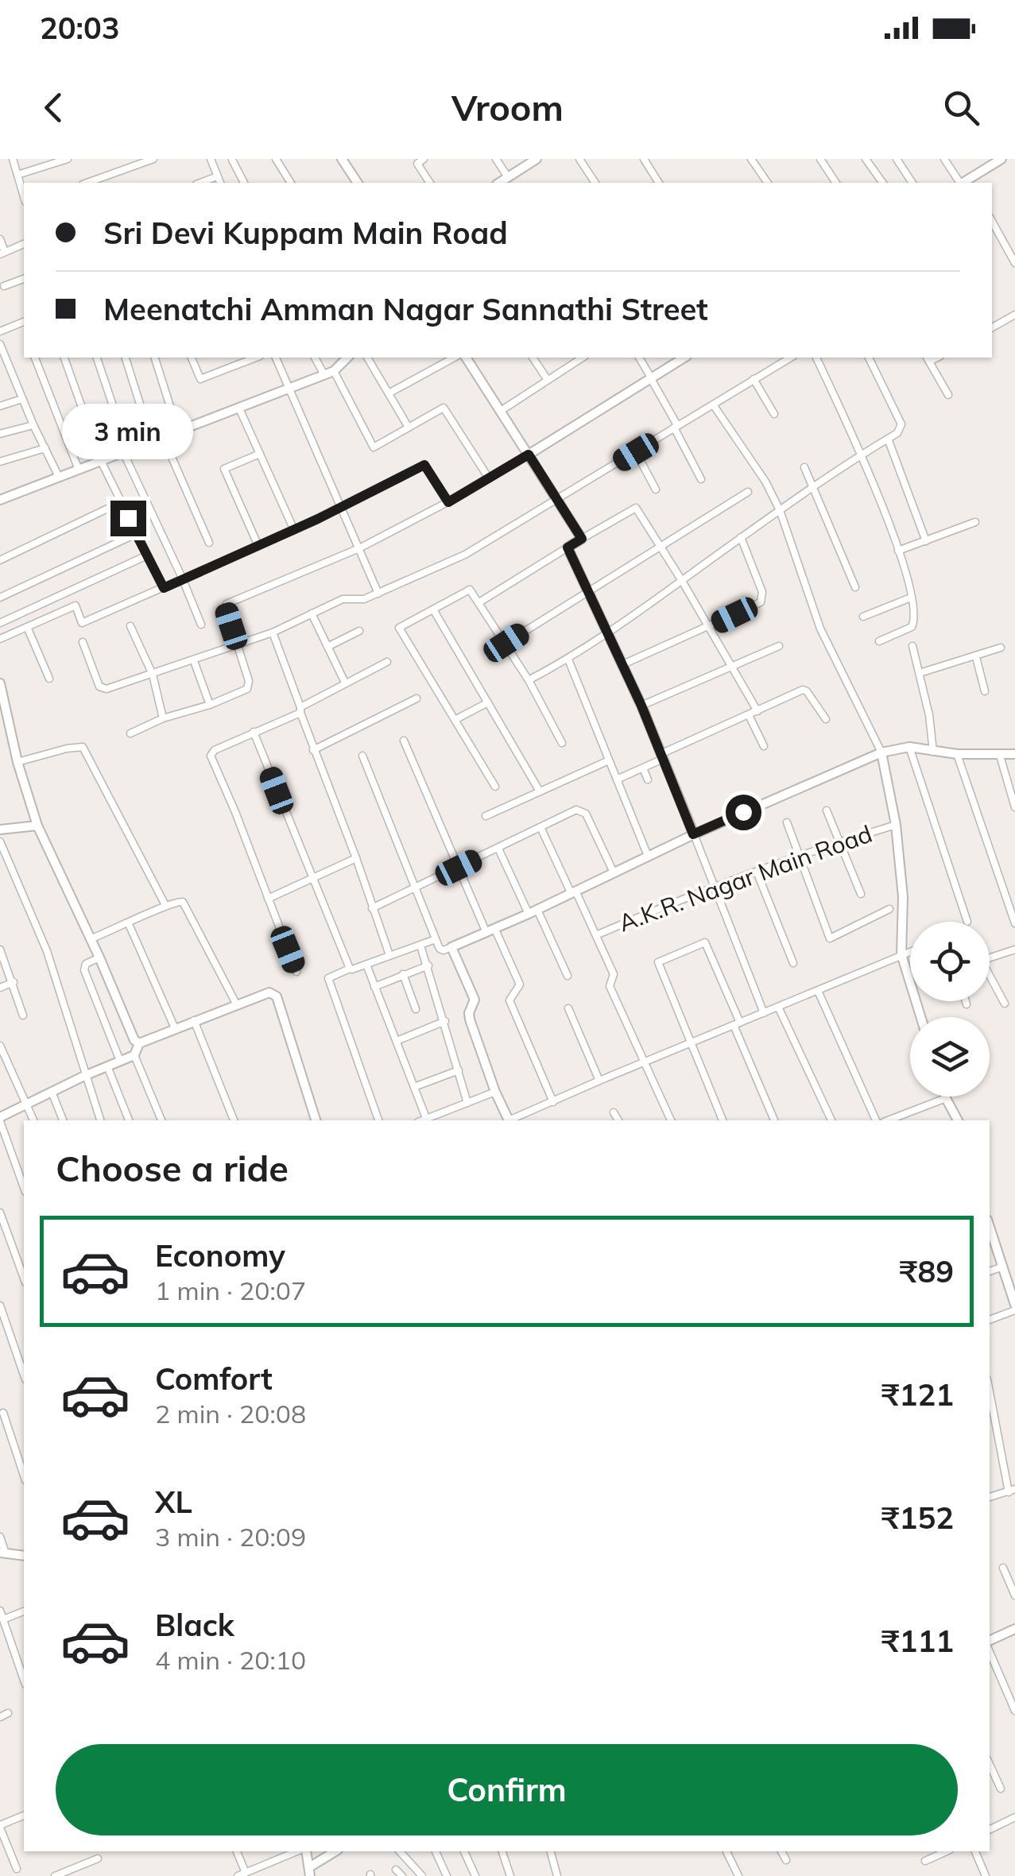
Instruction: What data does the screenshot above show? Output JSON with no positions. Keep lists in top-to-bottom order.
{
  "streets": {
    "street": ["A.K.R. Nagar Main Road"]
  },
  "page": {
    "status": "20:03",
    "header": "Vroom",
    "banner": ["Sri Devi Kuppam Main Road", "Meenatchi Amman Nagar Sannathi Street"],
    "bubble": "3 min",
    "heading": "Choose a ride",
    "list": [
      {
        "name": "Economy",
        "note": "1 min · 20:07",
        "value": "₹89"
      },
      {
        "name": "Comfort",
        "note": "2 min · 20:08",
        "value": "₹121"
      },
      {
        "name": "XL",
        "note": "3 min · 20:09",
        "value": "₹152"
      },
      {
        "name": "Black",
        "note": "4 min · 20:10",
        "value": "₹111"
      }
    ],
    "buttons": "Confirm"
  }
}
